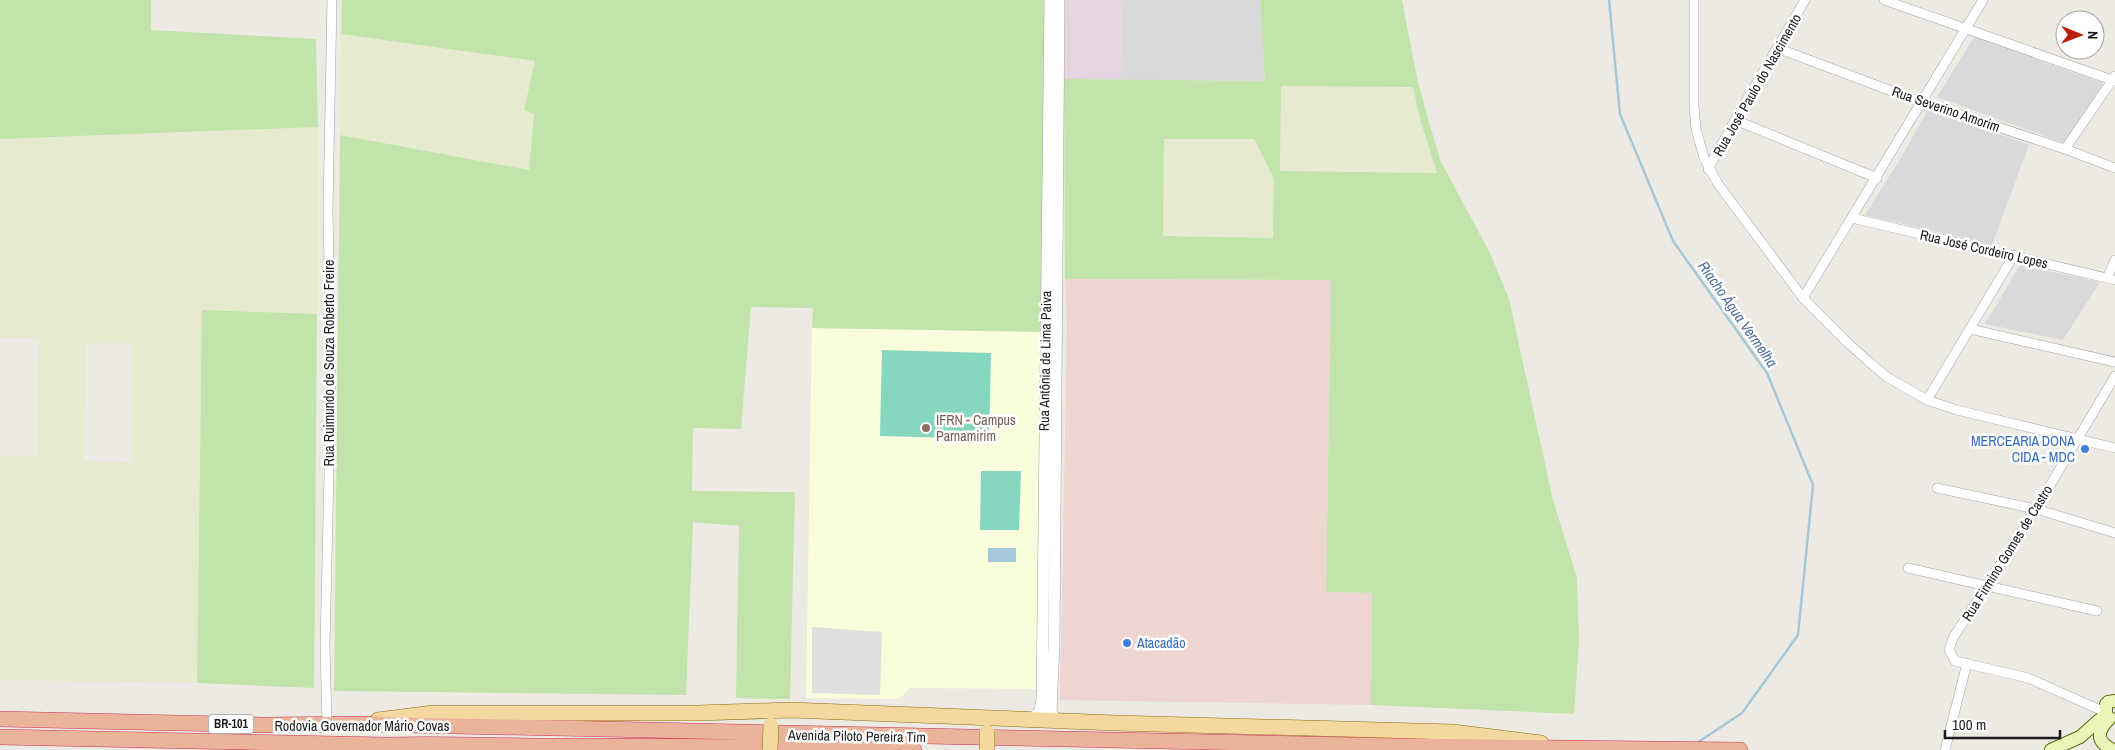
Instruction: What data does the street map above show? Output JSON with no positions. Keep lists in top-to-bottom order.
{
  "streets": {
    "highway": ["BR-101", "Rodovia Governador Mário Covas", "Avenida Piloto Pereira Tim"],
    "street": [
      "Rua José Paulo do Nascimento",
      "Rua Severino Amorim",
      "Rua José Cordeiro Lopes",
      "Rua Antônia de Lima Paiva",
      "Rua Ruimundo de Souza Roberto Freire",
      "Rua Firmino Gomes de Castro"
    ]
  },
  "crossings": [
    ["Rua José Paulo do Nascimento", "Rua Severino Amorim"],
    ["Rua Ruimundo de Souza Roberto Freire", "Rodovia Governador Mário Covas"],
    ["Rodovia Governador Mário Covas", "Avenida Piloto Pereira Tim"]
  ],
  "water": ["Riacho Água Vermelha"],
  "places": ["IFRN - Campus Parnamirim", "MERCEARIA DONA CIDA - MDC", "Atacadão"],
  "scale_bar": "100 m",
  "north": "right"
}
